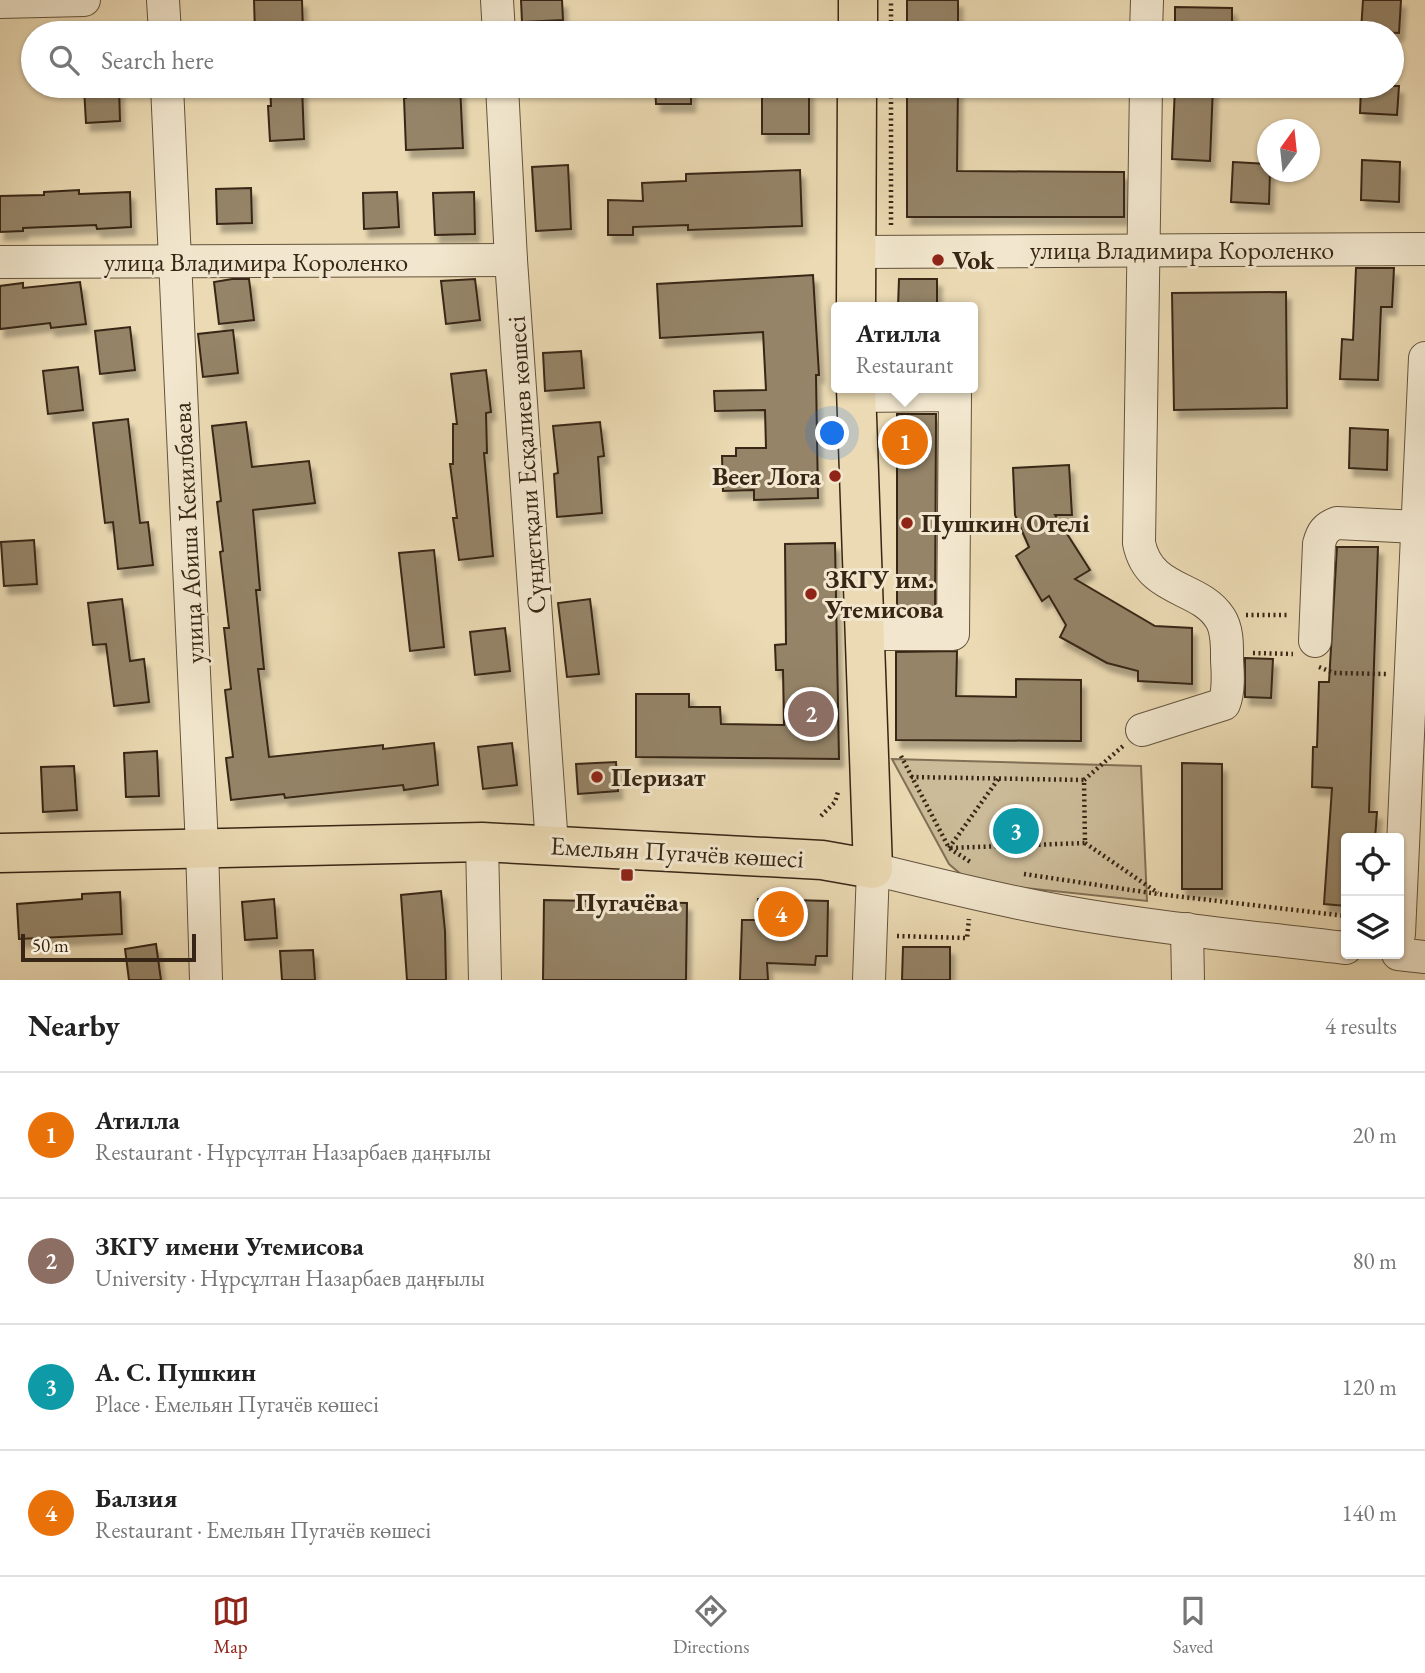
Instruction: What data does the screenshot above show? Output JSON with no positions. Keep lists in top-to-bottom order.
{
  "streets": {
    "main road": ["Емельян Пугачёв көшесі"],
    "street": ["улица Владимира Короленко", "Сүндетқали Есқалиев көшесі", "улица Абиша Кекилбаева"]
  },
  "crossings": [
    ["улица Владимира Короленко", "Сүндетқали Есқалиев көшесі"],
    ["улица Владимира Короленко", "улица Абиша Кекилбаева"],
    ["Сүндетқали Есқалиев көшесі", "Емельян Пугачёв көшесі"],
    ["улица Абиша Кекилбаева", "Емельян Пугачёв көшесі"]
  ],
  "places": {
    "other": [
      "Vok",
      "Beer Лога",
      "Пушкин Отелі",
      "ЗКГУ им. Утемисова",
      "Перизат"
    ],
    "transit": ["Пугачёва"]
  },
  "scale_bar": "50 m",
  "north": "top",
  "page": {
    "search": "Search here",
    "popup": ["Атилла", "Restaurant"],
    "pins": [
      "1",
      "2",
      "3",
      "4"
    ],
    "scale": "50 m",
    "heading": ["Nearby", "4 results"],
    "list": [
      {
        "mark": "1",
        "name": "Атилла",
        "note": "Restaurant · Нұрсұлтан Назарбаев даңғылы",
        "value": "20 m"
      },
      {
        "mark": "2",
        "name": "ЗКГУ имени Утемисова",
        "note": "University · Нұрсұлтан Назарбаев даңғылы",
        "value": "80 m"
      },
      {
        "mark": "3",
        "name": "А. С. Пушкин",
        "note": "Place · Емельян Пугачёв көшесі",
        "value": "120 m"
      },
      {
        "mark": "4",
        "name": "Балзия",
        "note": "Restaurant · Емельян Пугачёв көшесі",
        "value": "140 m"
      }
    ],
    "nav": ["Map", "Directions", "Saved"]
  }
}
